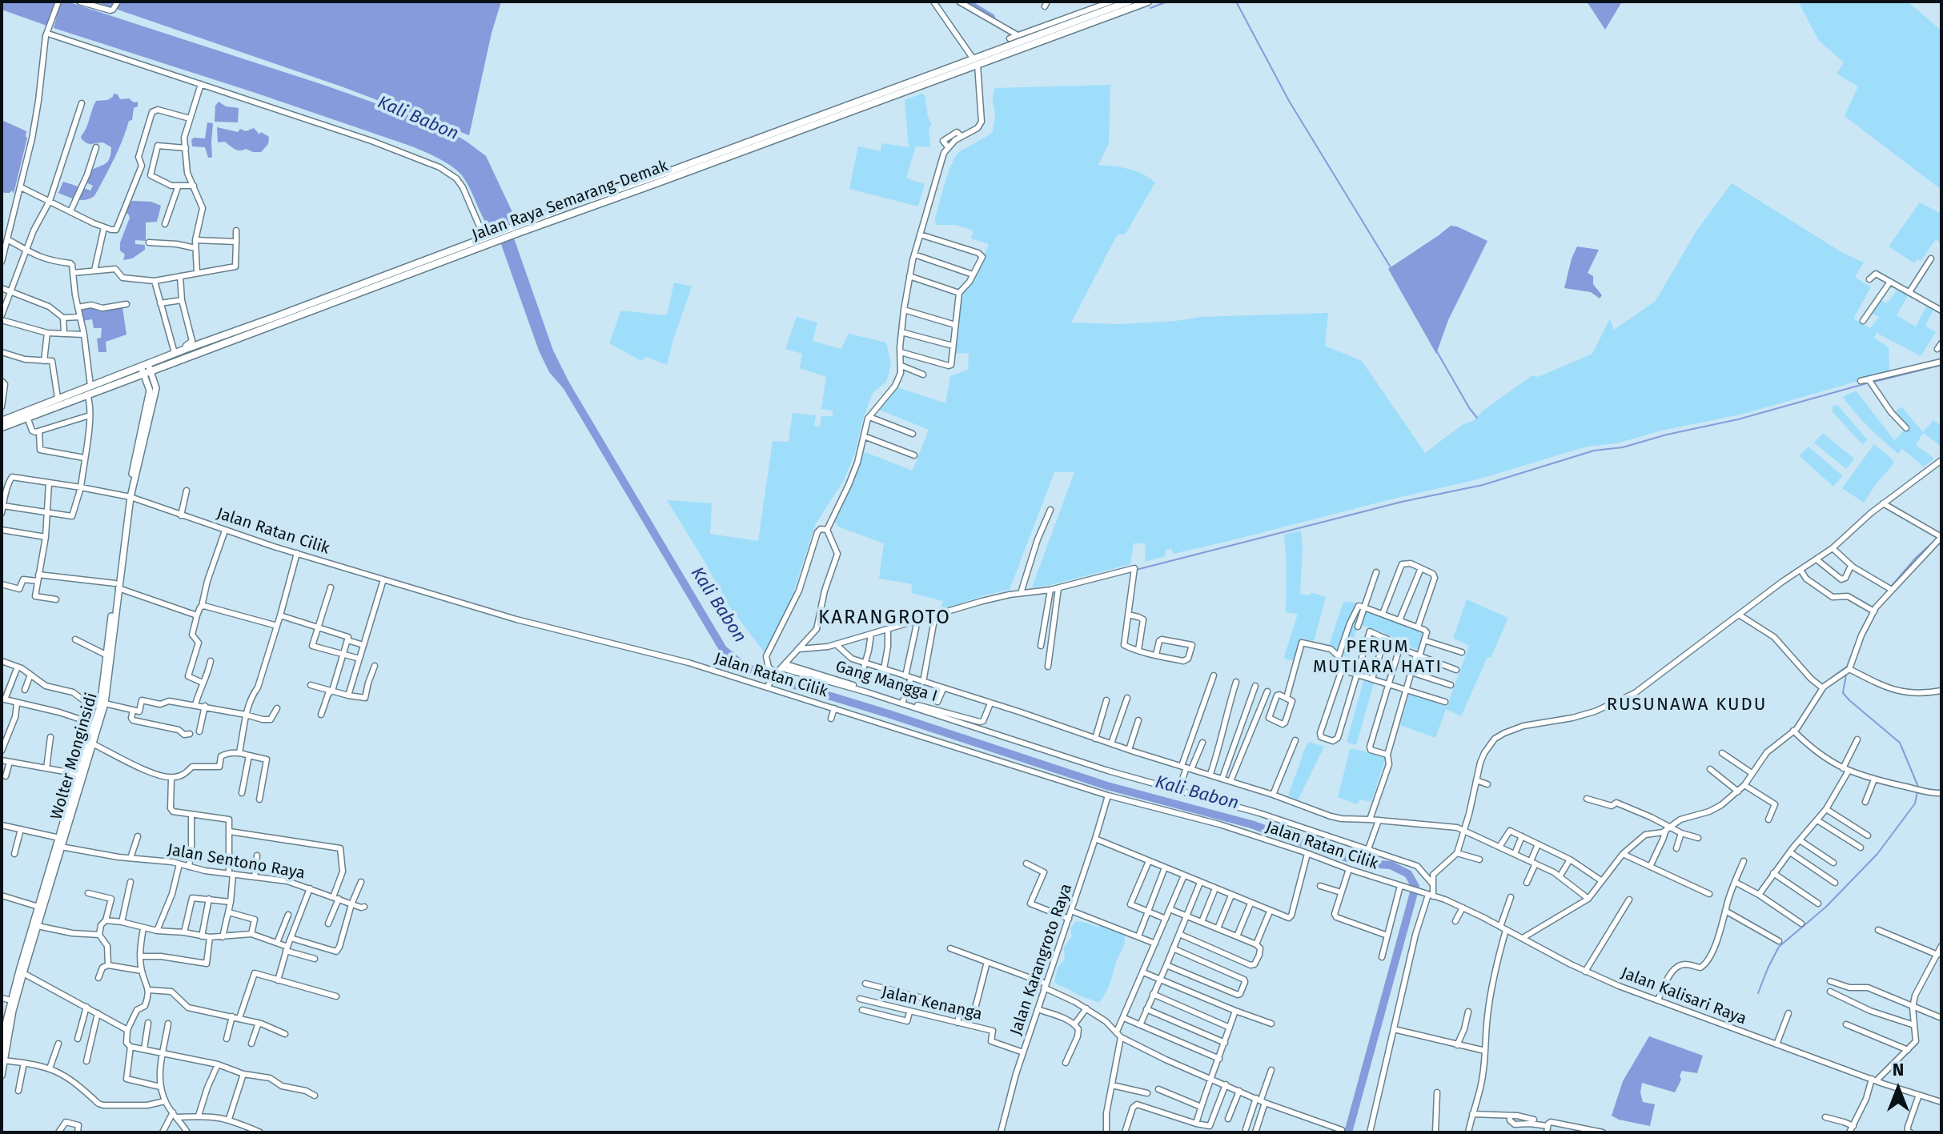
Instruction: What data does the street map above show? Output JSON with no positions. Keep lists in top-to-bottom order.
{
  "streets": {
    "highway": ["Jalan Raya Semarang-Demak"],
    "main road": ["Wolter Monginsidi"],
    "street": [
      "Jalan Ratan Cilik",
      "Gang Mangga I",
      "Jalan Sentono Raya",
      "Jalan Karangroto Raya",
      "Jalan Kalisari Raya",
      "Jalan Kenanga"
    ]
  },
  "crossings": [
    ["Jalan Ratan Cilik", "Wolter Monginsidi"],
    ["Jalan Ratan Cilik", "Jalan Karangroto Raya"],
    ["Jalan Ratan Cilik", "Jalan Kalisari Raya"],
    ["Wolter Monginsidi", "Jalan Sentono Raya"],
    ["Jalan Karangroto Raya", "Jalan Kenanga"]
  ],
  "districts": ["KARANGROTO", "PERUM MUTIARA HATI", "RUSUNAWA KUDU"],
  "water": ["Kali Babon"],
  "north": "top"
}
